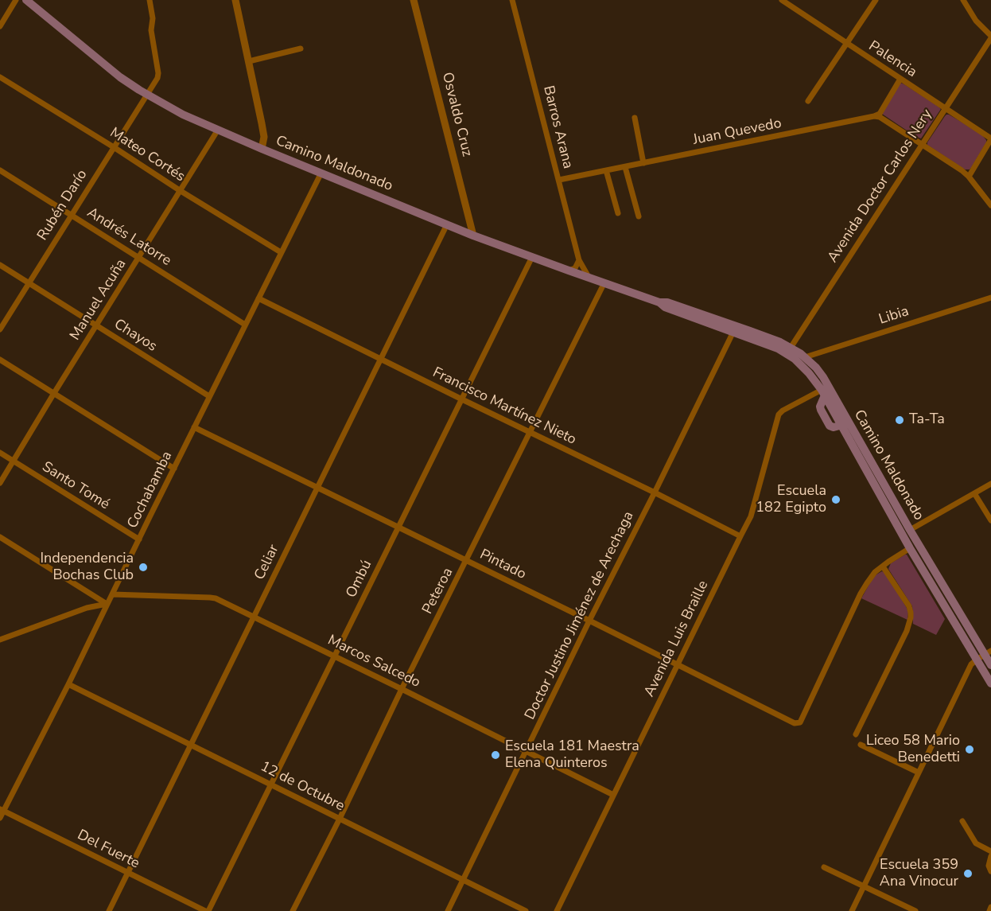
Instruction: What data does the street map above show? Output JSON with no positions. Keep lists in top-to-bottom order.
{
  "streets": {
    "main road": ["Camino Maldonado"],
    "street": [
      "Palencia",
      "Osvaldo Cruz",
      "Barros Arana",
      "Juan Quevedo",
      "Mateo Cortés",
      "Avenida Doctor Carlos Nery",
      "Rubén Darío",
      "Andrés Latorre",
      "Manuel Acuña",
      "Libia",
      "Chayos",
      "Francisco Martínez Nieto",
      "Santo Tomé",
      "Cochabamba",
      "Celiar",
      "Pintado",
      "Ombú",
      "Peteroa",
      "Doctor Justino Jiménez de Arechaga",
      "Avenida Luis Braille",
      "Marcos Salcedo",
      "12 de Octubre",
      "Del Fuerte"
    ]
  },
  "crossings": [
    ["Palencia", "Avenida Doctor Carlos Nery"],
    ["Osvaldo Cruz", "Camino Maldonado"],
    ["Barros Arana", "Juan Quevedo"],
    ["Barros Arana", "Camino Maldonado"],
    ["Mateo Cortés", "Rubén Darío"],
    ["Mateo Cortés", "Manuel Acuña"],
    ["Mateo Cortés", "Cochabamba"],
    ["Camino Maldonado", "Avenida Doctor Carlos Nery"],
    ["Camino Maldonado", "Rubén Darío"],
    ["Camino Maldonado", "Manuel Acuña"],
    ["Camino Maldonado", "Libia"],
    ["Camino Maldonado", "Cochabamba"],
    ["Camino Maldonado", "Celiar"],
    ["Camino Maldonado", "Ombú"],
    ["Camino Maldonado", "Peteroa"],
    ["Camino Maldonado", "Doctor Justino Jiménez de Arechaga"],
    ["Camino Maldonado", "Avenida Luis Braille"],
    ["Rubén Darío", "Andrés Latorre"],
    ["Rubén Darío", "Chayos"],
    ["Andrés Latorre", "Manuel Acuña"],
    ["Andrés Latorre", "Cochabamba"],
    ["Manuel Acuña", "Chayos"],
    ["Manuel Acuña", "Santo Tomé"],
    ["Chayos", "Cochabamba"],
    ["Francisco Martínez Nieto", "Cochabamba"],
    ["Francisco Martínez Nieto", "Celiar"],
    ["Francisco Martínez Nieto", "Ombú"],
    ["Francisco Martínez Nieto", "Peteroa"],
    ["Francisco Martínez Nieto", "Doctor Justino Jiménez de Arechaga"],
    ["Francisco Martínez Nieto", "Avenida Luis Braille"],
    ["Santo Tomé", "Cochabamba"],
    ["Cochabamba", "Pintado"],
    ["Cochabamba", "Marcos Salcedo"],
    ["Cochabamba", "12 de Octubre"],
    ["Cochabamba", "Del Fuerte"],
    ["Celiar", "Pintado"],
    ["Celiar", "Marcos Salcedo"],
    ["Celiar", "12 de Octubre"],
    ["Celiar", "Del Fuerte"],
    ["Pintado", "Ombú"],
    ["Pintado", "Peteroa"],
    ["Pintado", "Doctor Justino Jiménez de Arechaga"],
    ["Pintado", "Avenida Luis Braille"],
    ["Ombú", "Marcos Salcedo"],
    ["Ombú", "12 de Octubre"],
    ["Ombú", "Del Fuerte"],
    ["Peteroa", "Marcos Salcedo"],
    ["Peteroa", "12 de Octubre"],
    ["Doctor Justino Jiménez de Arechaga", "Marcos Salcedo"],
    ["Doctor Justino Jiménez de Arechaga", "12 de Octubre"],
    ["Avenida Luis Braille", "Marcos Salcedo"]
  ],
  "places": [
    "Ta-Ta",
    "Escuela 182 Egipto",
    "Independencia Bochas Club",
    "Liceo 58 Mario Benedetti",
    "Escuela 181 Maestra Elena Quinteros",
    "Escuela 359 Ana Vinocur"
  ]
}
